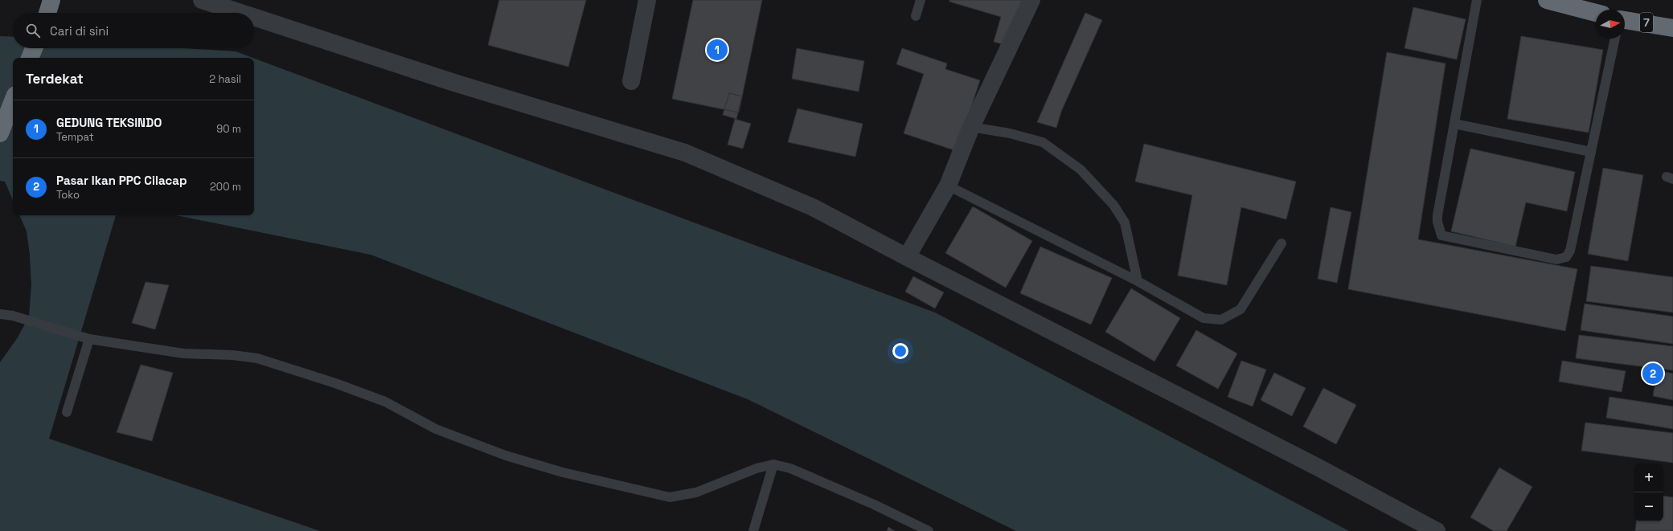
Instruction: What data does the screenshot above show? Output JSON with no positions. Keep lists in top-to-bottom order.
{
  "streets": {
    "highway": ["7"]
  },
  "north": "right",
  "page": {
    "search": "Cari di sini",
    "pins": ["1", "2"],
    "heading": ["Terdekat", "2 hasil"],
    "list": [
      {
        "mark": "1",
        "name": "GEDUNG TEKSINDO",
        "note": "Tempat",
        "value": "90 m"
      },
      {
        "mark": "2",
        "name": "Pasar Ikan PPC Cilacap",
        "note": "Toko",
        "value": "200 m"
      }
    ],
    "map_buttons": ["+", "−"]
  }
}
